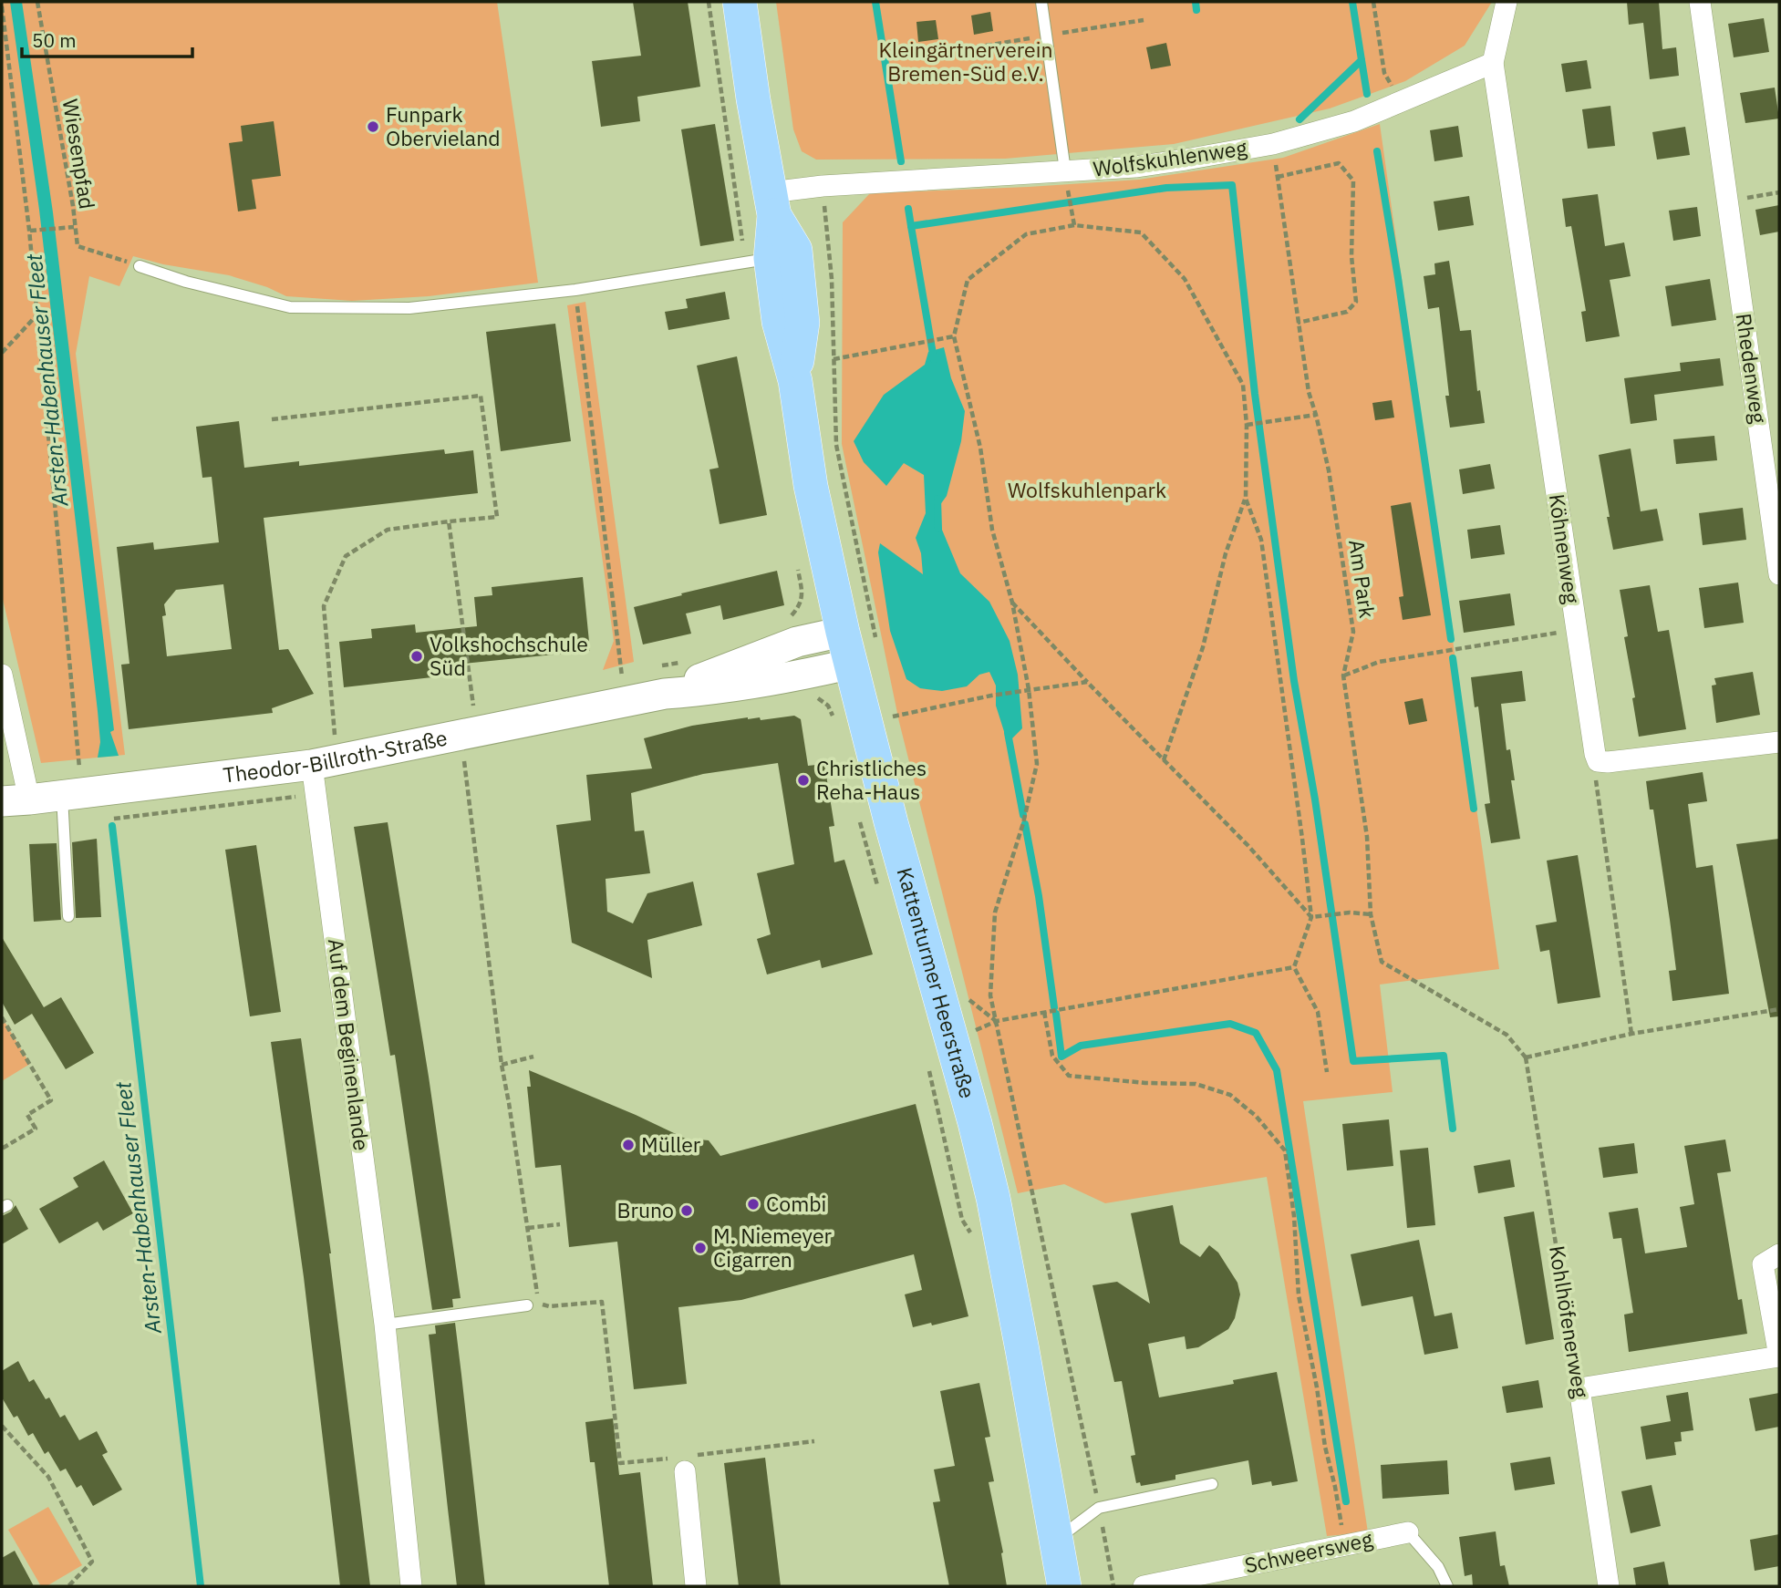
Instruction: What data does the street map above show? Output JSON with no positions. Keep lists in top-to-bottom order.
{
  "streets": {
    "main road": ["Kattenturmer Heerstraße"],
    "street": [
      "Wolfskuhlenweg",
      "Rhedenweg",
      "Köhnenweg",
      "Theodor-Billroth-Straße",
      "Auf dem Beginenlande",
      "Kohlhöfenerweg",
      "Schweersweg"
    ],
    "path": ["Wiesenpfad", "Am Park"]
  },
  "crossings": [
    ["Wolfskuhlenweg", "Köhnenweg"],
    ["Wolfskuhlenweg", "Am Park"],
    ["Wolfskuhlenweg", "Kattenturmer Heerstraße"],
    ["Am Park", "Kohlhöfenerweg"],
    ["Theodor-Billroth-Straße", "Kattenturmer Heerstraße"],
    ["Theodor-Billroth-Straße", "Auf dem Beginenlande"]
  ],
  "water": ["Arsten-Habenhauser Fleet"],
  "parks": ["Kleingärtnerverein Bremen-Süd e.V.", "Wolfskuhlenpark"],
  "places": [
    "Funpark Obervieland",
    "Volkshochschule Süd",
    "Christliches Reha-Haus",
    "Müller",
    "Combi",
    "Bruno",
    "M. Niemeyer Cigarren"
  ],
  "scale_bar": "50 m"
}
